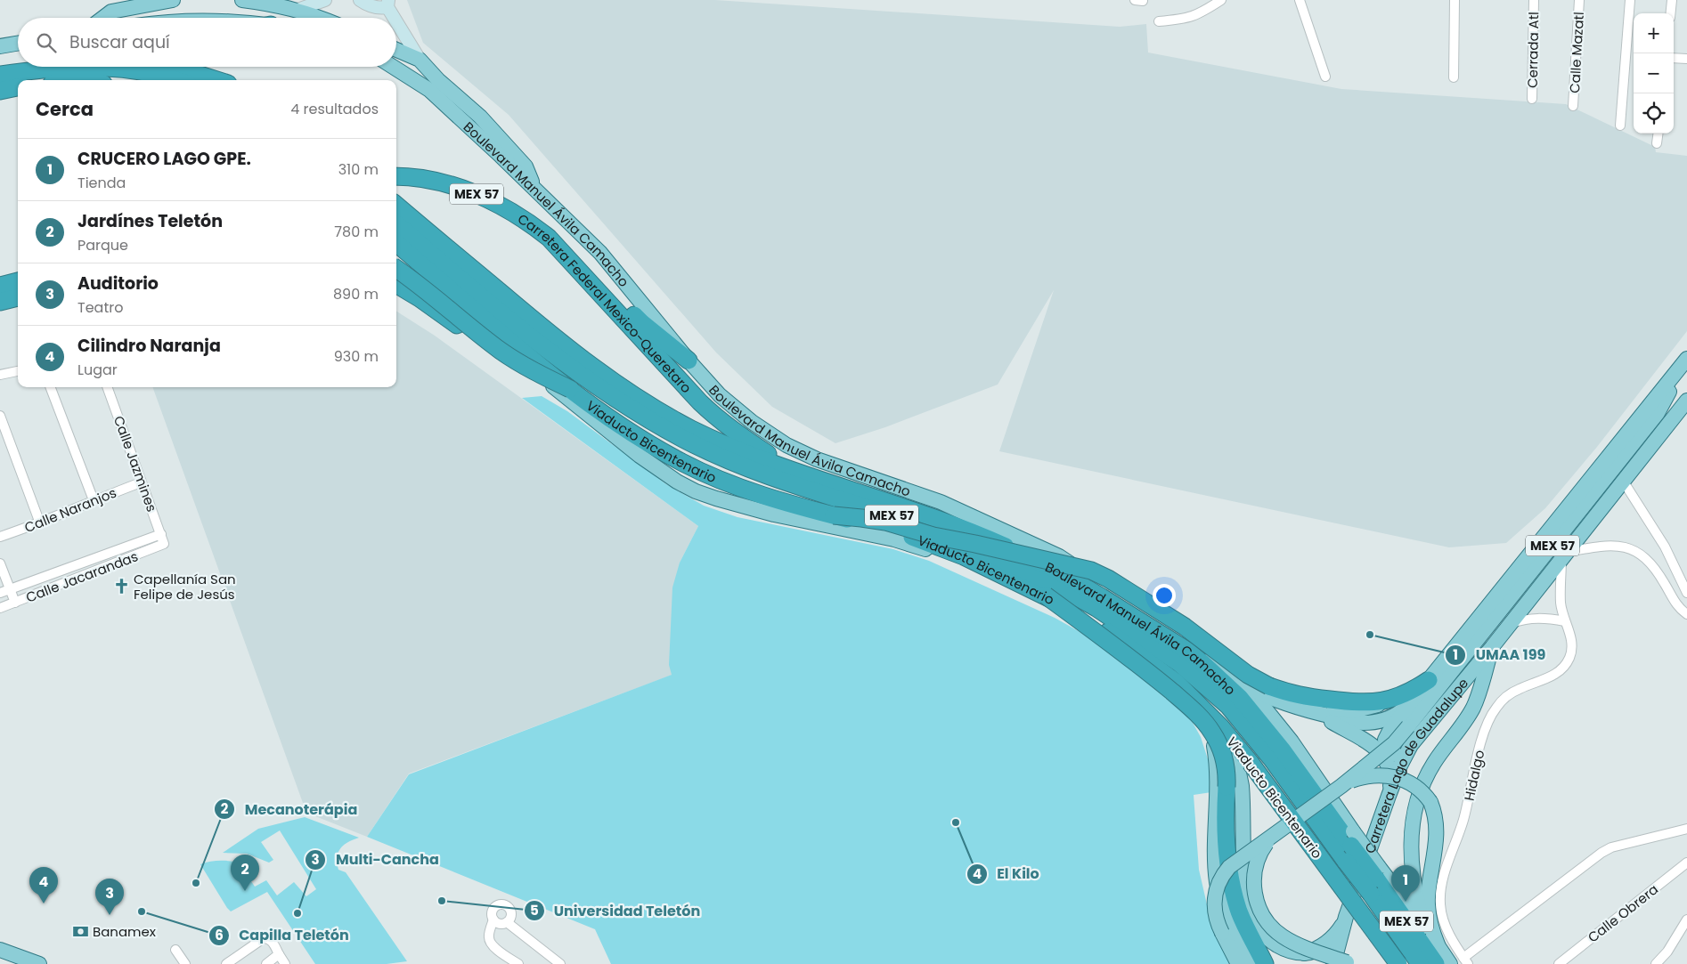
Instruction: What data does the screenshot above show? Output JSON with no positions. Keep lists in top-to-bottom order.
{
  "streets": {
    "highway": [
      "MEX 57",
      "Boulevard Manuel Ávila Camacho",
      "Carretera Federal Mexico-Queretaro",
      "Viaducto Bicentenario"
    ],
    "main road": ["Carretera Lago de Guadalupe"],
    "street": [
      "Cerrada Atl",
      "Calle Mazatl",
      "Calle Jazmines",
      "Calle Naranjos",
      "Calle Jacarandas",
      "Hidalgo",
      "Calle Obrera"
    ]
  },
  "crossings": [
    ["MEX 57", "Boulevard Manuel Ávila Camacho"],
    ["MEX 57", "Hidalgo"],
    ["Boulevard Manuel Ávila Camacho", "Carretera Federal Mexico-Queretaro"],
    ["Boulevard Manuel Ávila Camacho", "Carretera Lago de Guadalupe"],
    ["Calle Jazmines", "Calle Naranjos"],
    ["Calle Jazmines", "Calle Jacarandas"],
    ["Carretera Lago de Guadalupe", "Hidalgo"]
  ],
  "places": {
    "church": ["Capellanía San Felipe de Jesús"],
    "other": [
      "UMAA 199",
      "El Kilo",
      "Mecanoterápia",
      "Universidad Teletón",
      "Capilla Teletón",
      "Multi-Cancha"
    ],
    "bank": ["Banamex"]
  },
  "page": {
    "map_buttons": ["+", "−"],
    "search": "Buscar aquí",
    "heading": ["Cerca", "4 resultados"],
    "list": [
      {
        "mark": "1",
        "name": "CRUCERO LAGO GPE.",
        "note": "Tienda",
        "value": "310 m"
      },
      {
        "mark": "2",
        "name": "Jardínes Teletón",
        "note": "Parque",
        "value": "780 m"
      },
      {
        "mark": "3",
        "name": "Auditorio",
        "note": "Teatro",
        "value": "890 m"
      },
      {
        "mark": "4",
        "name": "Cilindro Naranja",
        "note": "Lugar",
        "value": "930 m"
      }
    ],
    "pins": [
      "2",
      "1",
      "4",
      "3"
    ]
  }
}
